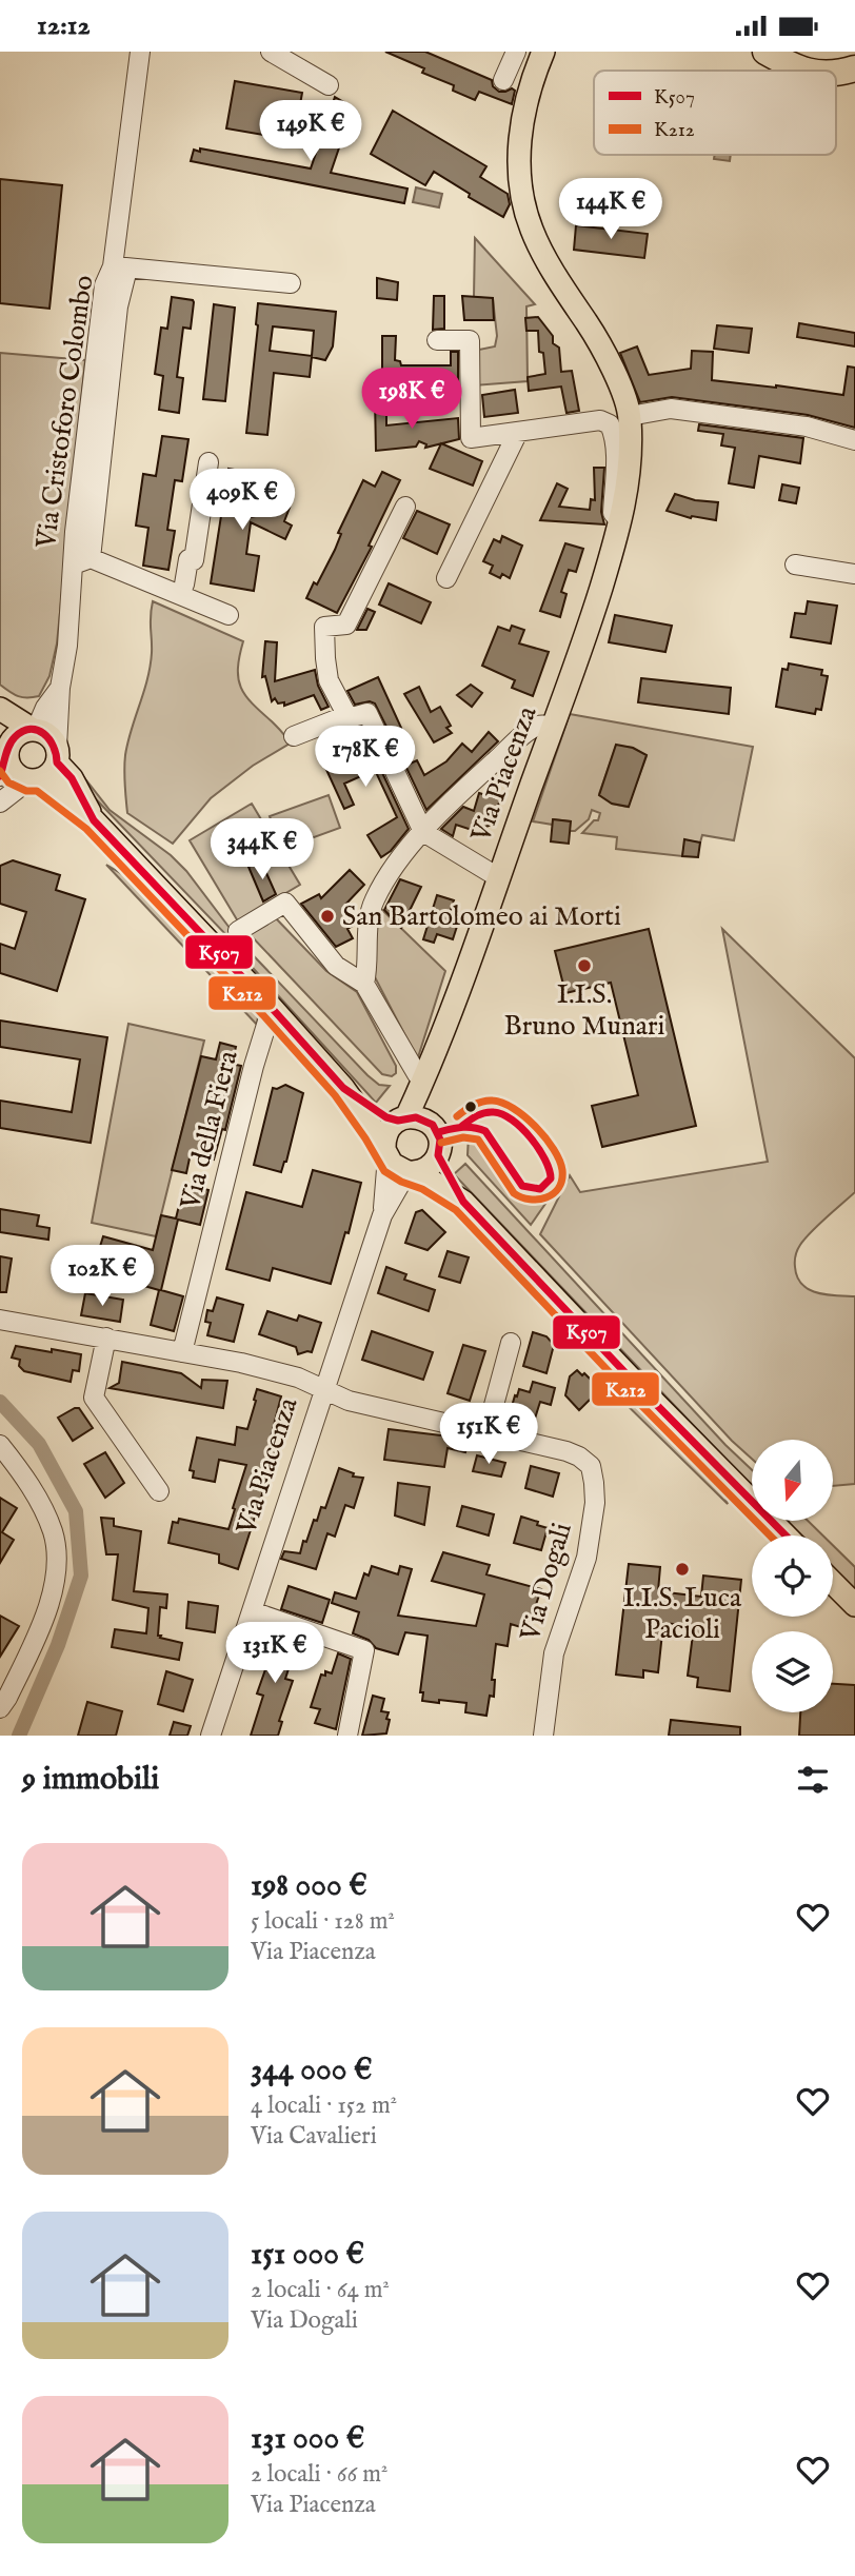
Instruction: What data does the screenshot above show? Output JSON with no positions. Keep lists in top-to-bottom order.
{
  "streets": {
    "main road": ["Via Piacenza"],
    "street": ["Via Cristoforo Colombo", "Via della Fiera", "Via Dogali"]
  },
  "crossings": [
    ["Via Piacenza", "Via Dogali"],
    ["Via della Fiera", "Via Dogali"]
  ],
  "places": ["San Bartolomeo ai Morti", "I.I.S. Bruno Munari", "I.I.S. Luca Pacioli"],
  "lines": ["transit line K507", "transit line K212"],
  "legend": ["K507", "K212"],
  "north": "bottom",
  "page": {
    "status": "12:12",
    "price": [
      "149K €",
      "144K €",
      "198K €",
      "409K €",
      "178K €",
      "344K €",
      "102K €",
      "151K €",
      "131K €"
    ],
    "heading": "9 immobili",
    "list": [
      {
        "name": "198 000 €",
        "note": "5 locali · 128 m² · Via Piacenza"
      },
      {
        "name": "344 000 €",
        "note": "4 locali · 152 m² · Via Cavalieri"
      },
      {
        "name": "151 000 €",
        "note": "2 locali · 64 m² · Via Dogali"
      },
      {
        "name": "131 000 €",
        "note": "2 locali · 66 m² · Via Piacenza"
      }
    ]
  }
}
